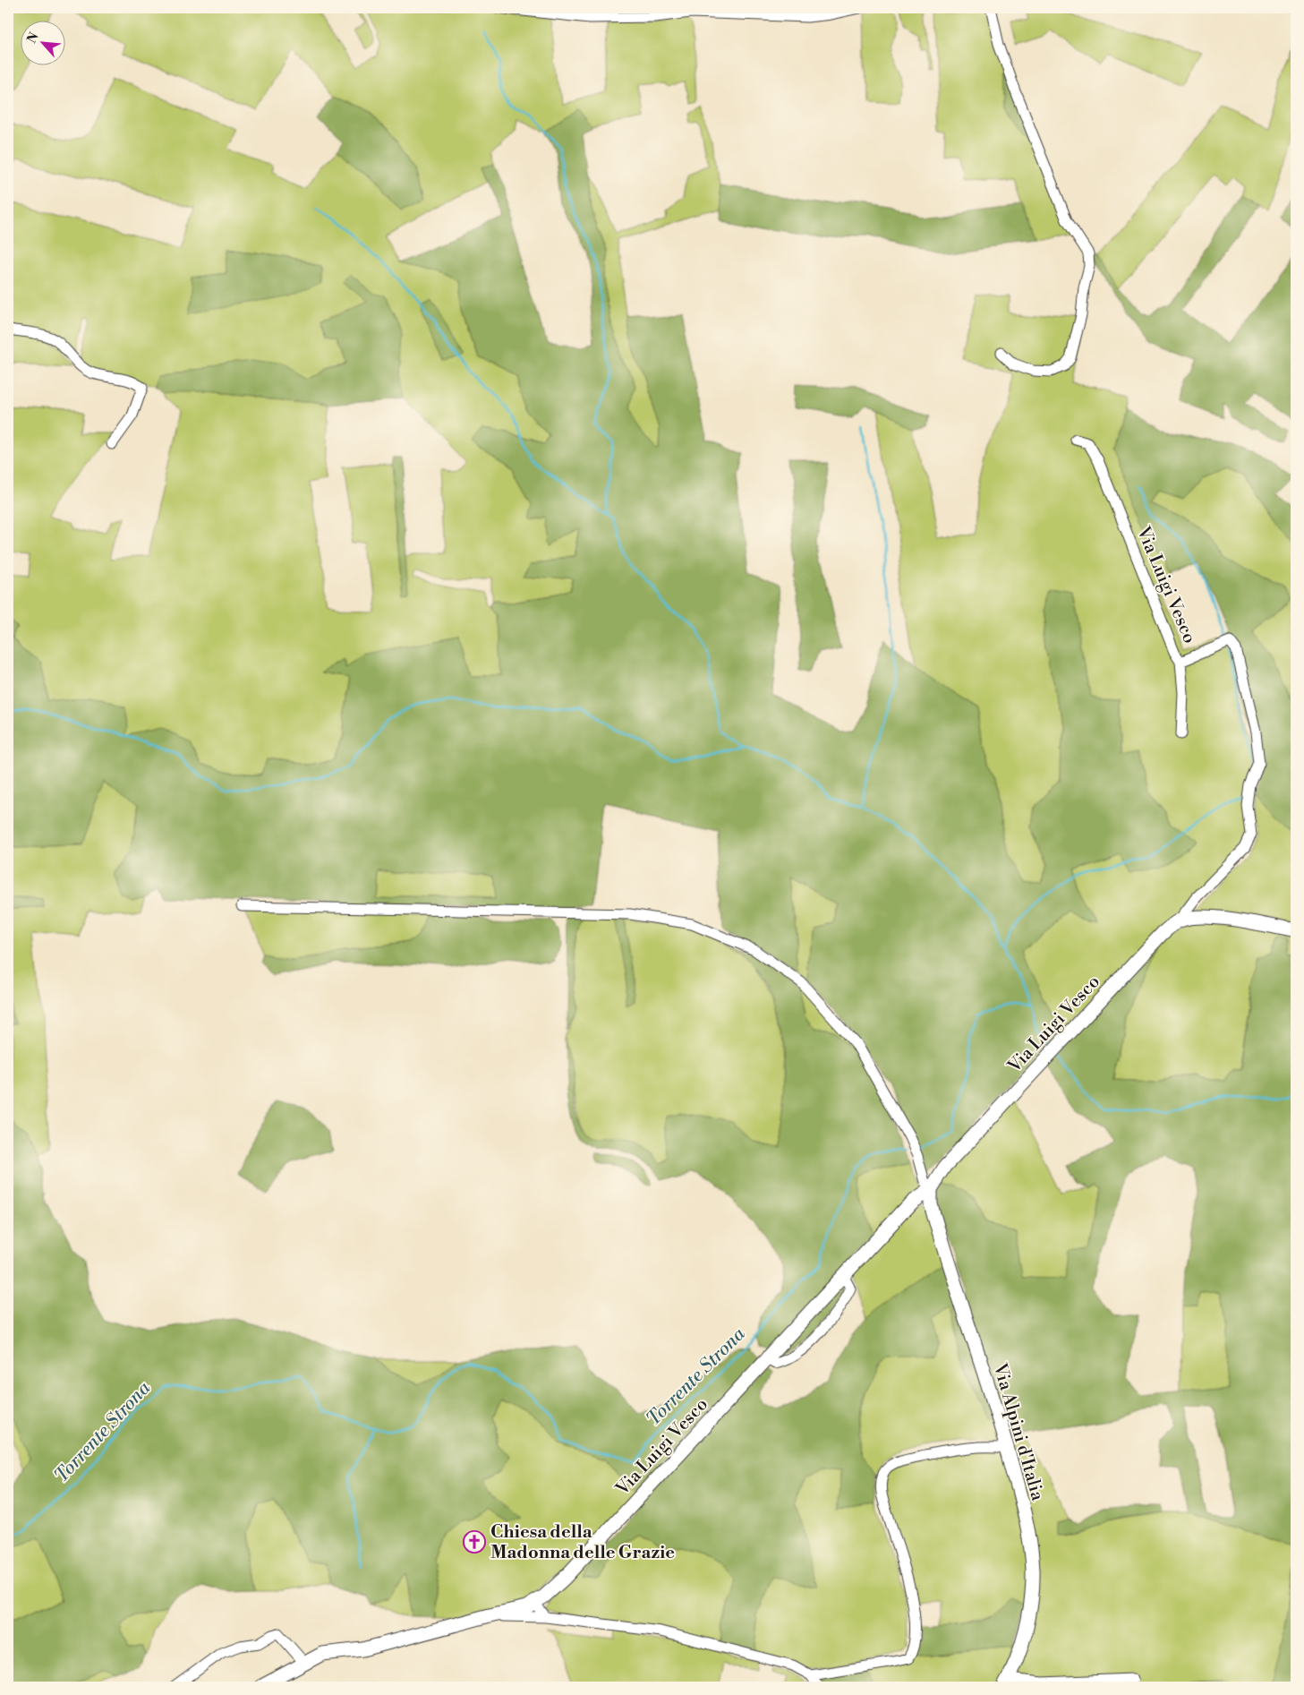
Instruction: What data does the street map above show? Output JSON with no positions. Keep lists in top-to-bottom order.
{
  "streets": {
    "street": ["Via Luigi Vesco", "Via Alpini d'Italia"]
  },
  "crossings": [
    ["Via Luigi Vesco", "Via Alpini d'Italia"]
  ],
  "water": ["Torrente Strona"],
  "places": {
    "church": ["Chiesa della Madonna delle Grazie"]
  },
  "north": "top left"
}
